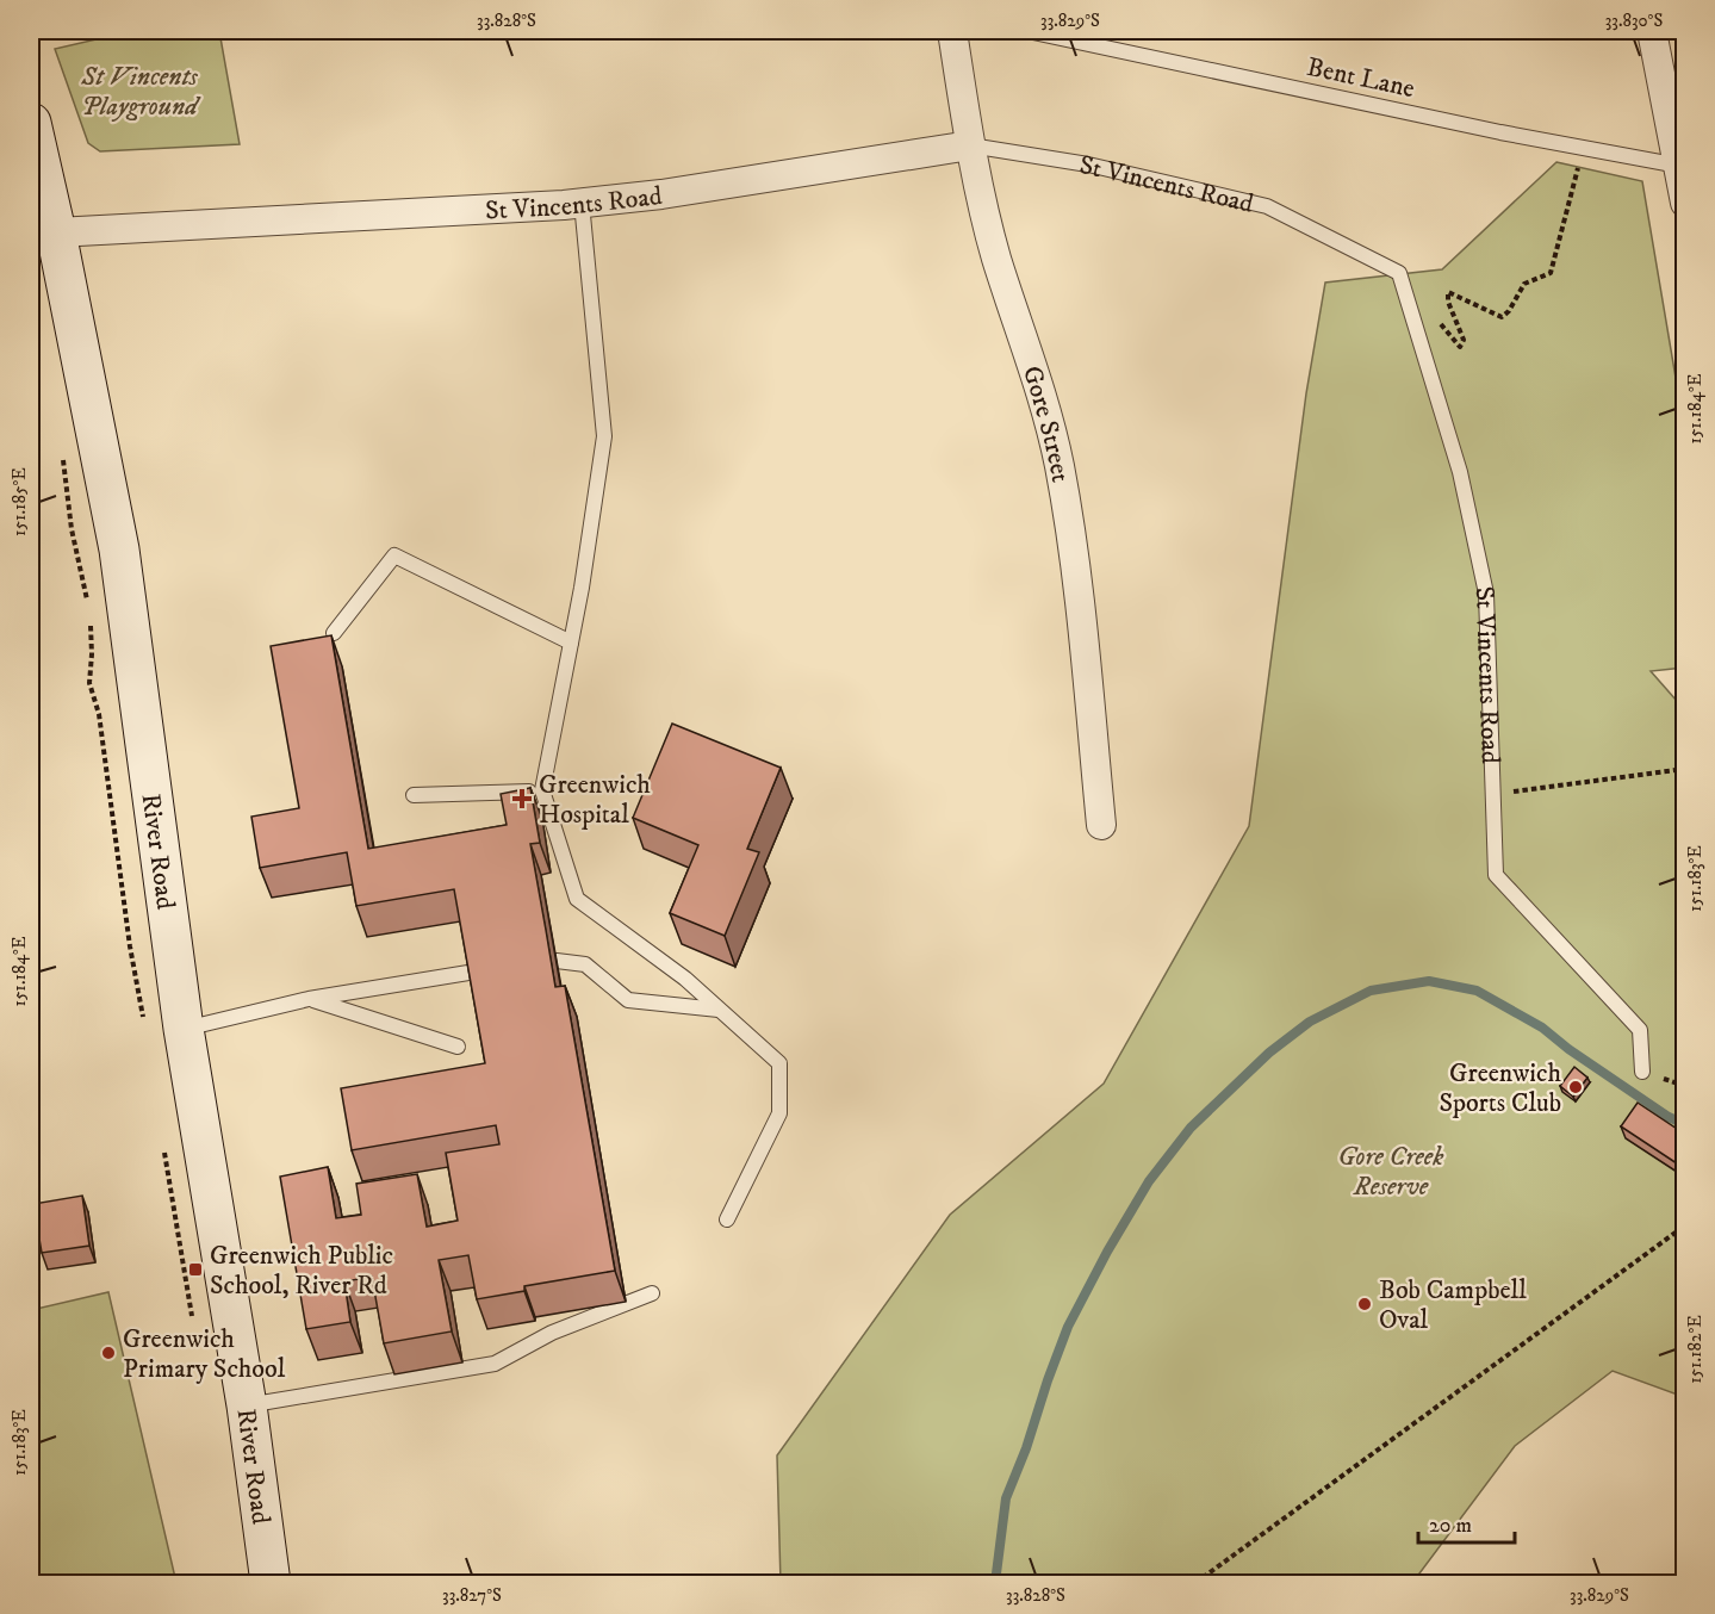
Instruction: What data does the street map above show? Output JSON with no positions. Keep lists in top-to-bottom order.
{
  "streets": {
    "main road": ["River Road"],
    "street": ["St Vincents Road", "Gore Street"],
    "lane": ["Bent Lane"]
  },
  "crossings": [
    ["St Vincents Road", "Gore Street"],
    ["St Vincents Road", "River Road"]
  ],
  "parks": ["St Vincents Playground", "Gore Creek Reserve"],
  "places": {
    "health": ["Greenwich Hospital"],
    "other": ["Greenwich Sports Club", "Bob Campbell Oval", "Greenwich Primary School"],
    "transit": ["Greenwich Public School, River Rd"]
  },
  "scale_bar": "20 m",
  "coordinates": [
    "33.828°S",
    "33.829°S",
    "33.830°S",
    "151.184°E",
    "151.185°E",
    "151.183°E",
    "151.182°E",
    "33.827°S"
  ]
}
